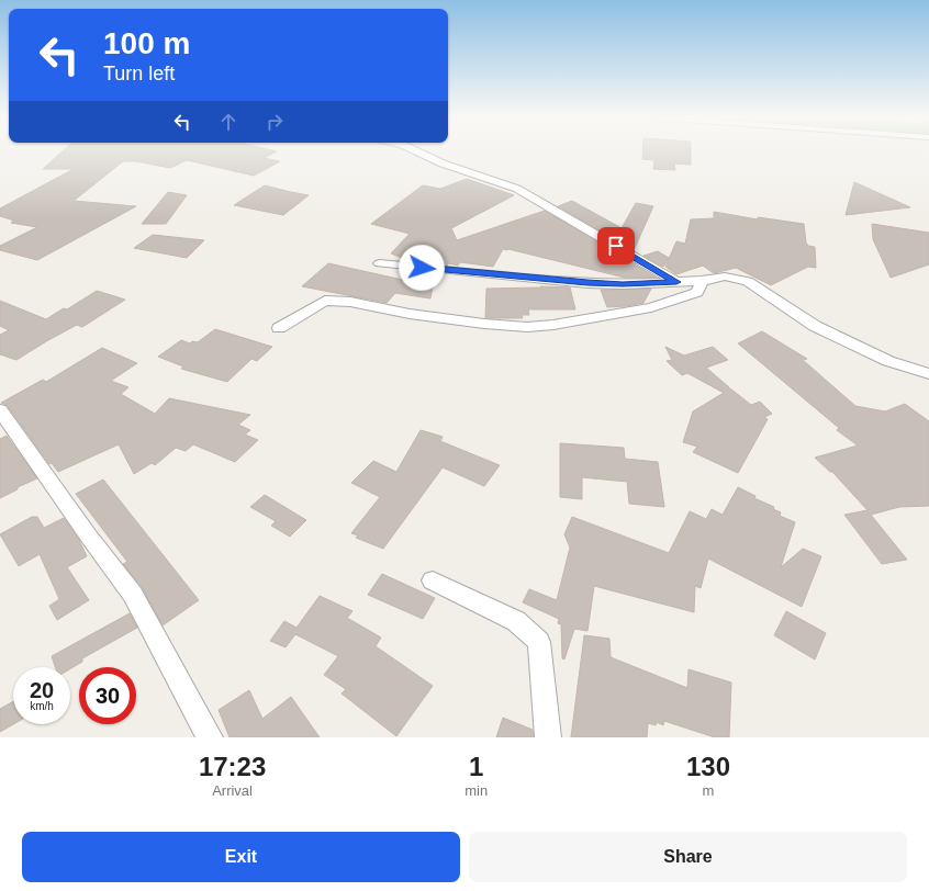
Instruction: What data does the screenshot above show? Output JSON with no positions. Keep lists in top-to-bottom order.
{
  "page": {
    "turn": ["100 m", "Turn left"],
    "speed": "20 km/h",
    "limit": "30",
    "eta": [
      "17:23",
      "Arrival",
      "1",
      "min",
      "130",
      "m"
    ],
    "buttons": ["Exit", "Share"]
  }
}
